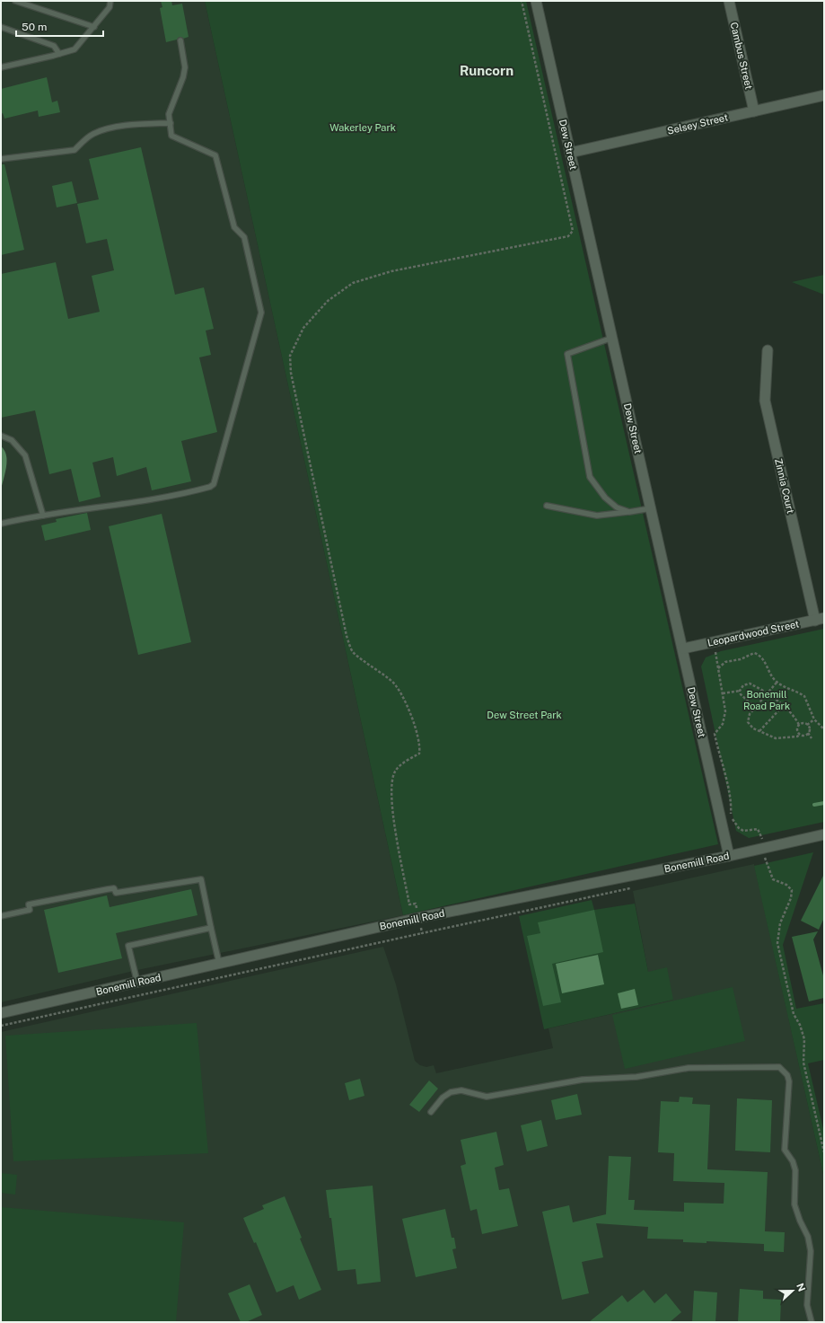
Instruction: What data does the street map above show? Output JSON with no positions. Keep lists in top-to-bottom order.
{
  "streets": {
    "street": [
      "Cambus Street",
      "Selsey Street",
      "Dew Street",
      "Zinnia Court",
      "Leopardwood Street",
      "Bonemill Road"
    ]
  },
  "crossings": [
    ["Cambus Street", "Selsey Street"],
    ["Selsey Street", "Dew Street"],
    ["Dew Street", "Leopardwood Street"],
    ["Dew Street", "Bonemill Road"],
    ["Zinnia Court", "Leopardwood Street"]
  ],
  "districts": ["Runcorn"],
  "parks": ["Wakerley Park", "Bonemill Road Park", "Dew Street Park"],
  "scale_bar": "50 m",
  "north": "right"
}
